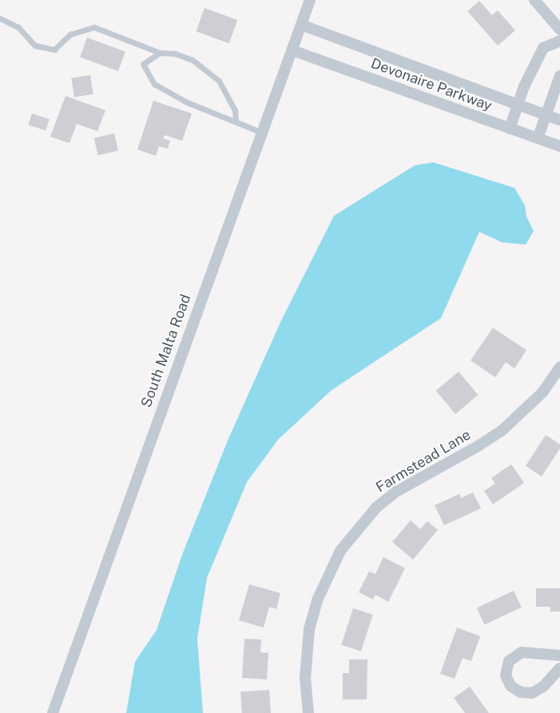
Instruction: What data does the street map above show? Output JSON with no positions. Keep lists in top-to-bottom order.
{
  "streets": {
    "street": ["Devonaire Parkway", "South Malta Road", "Farmstead Lane"]
  },
  "crossings": [
    ["Devonaire Parkway", "South Malta Road"]
  ]
}
